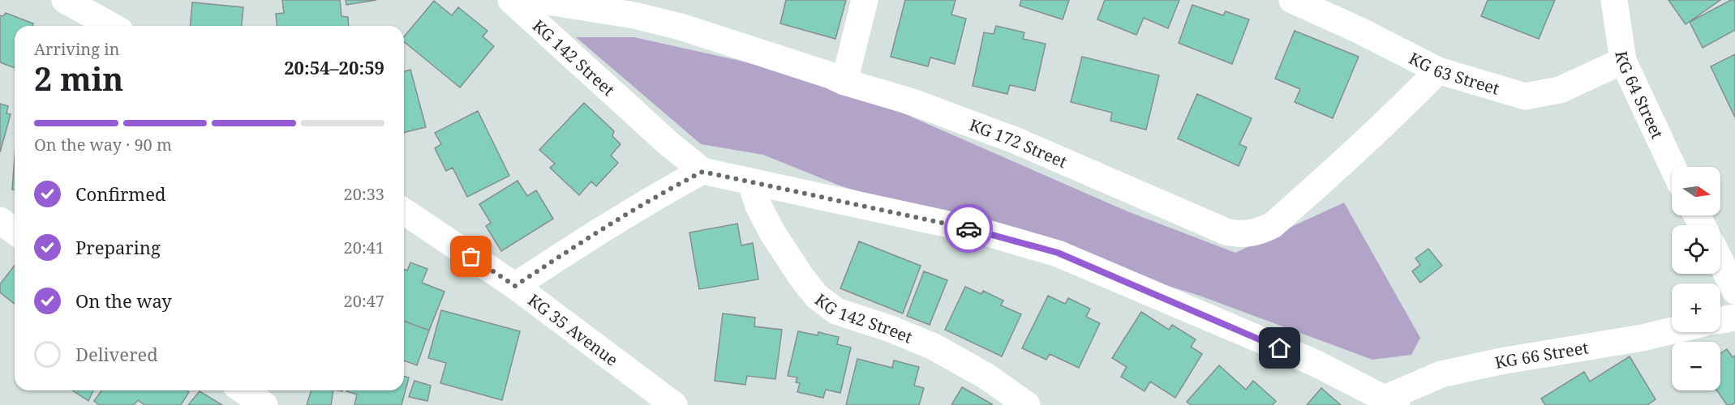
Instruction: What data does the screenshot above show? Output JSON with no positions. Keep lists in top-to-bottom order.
{
  "streets": {
    "street": [
      "KG 142 Street",
      "KG 63 Street",
      "KG 64 Street",
      "KG 172 Street",
      "KG 35 Avenue",
      "KG 66 Street"
    ]
  },
  "crossings": [
    ["KG 63 Street", "KG 64 Street"],
    ["KG 63 Street", "KG 172 Street"]
  ],
  "north": "right",
  "page": {
    "heading": ["2 min", "Arriving in", "20:54–20:59"],
    "bar": "On the way · 90 m",
    "map_buttons": ["+", "−"],
    "list": [
      ["Confirmed", "20:33"],
      ["Preparing", "20:41"],
      ["On the way", "20:47"],
      "Delivered"
    ]
  }
}
